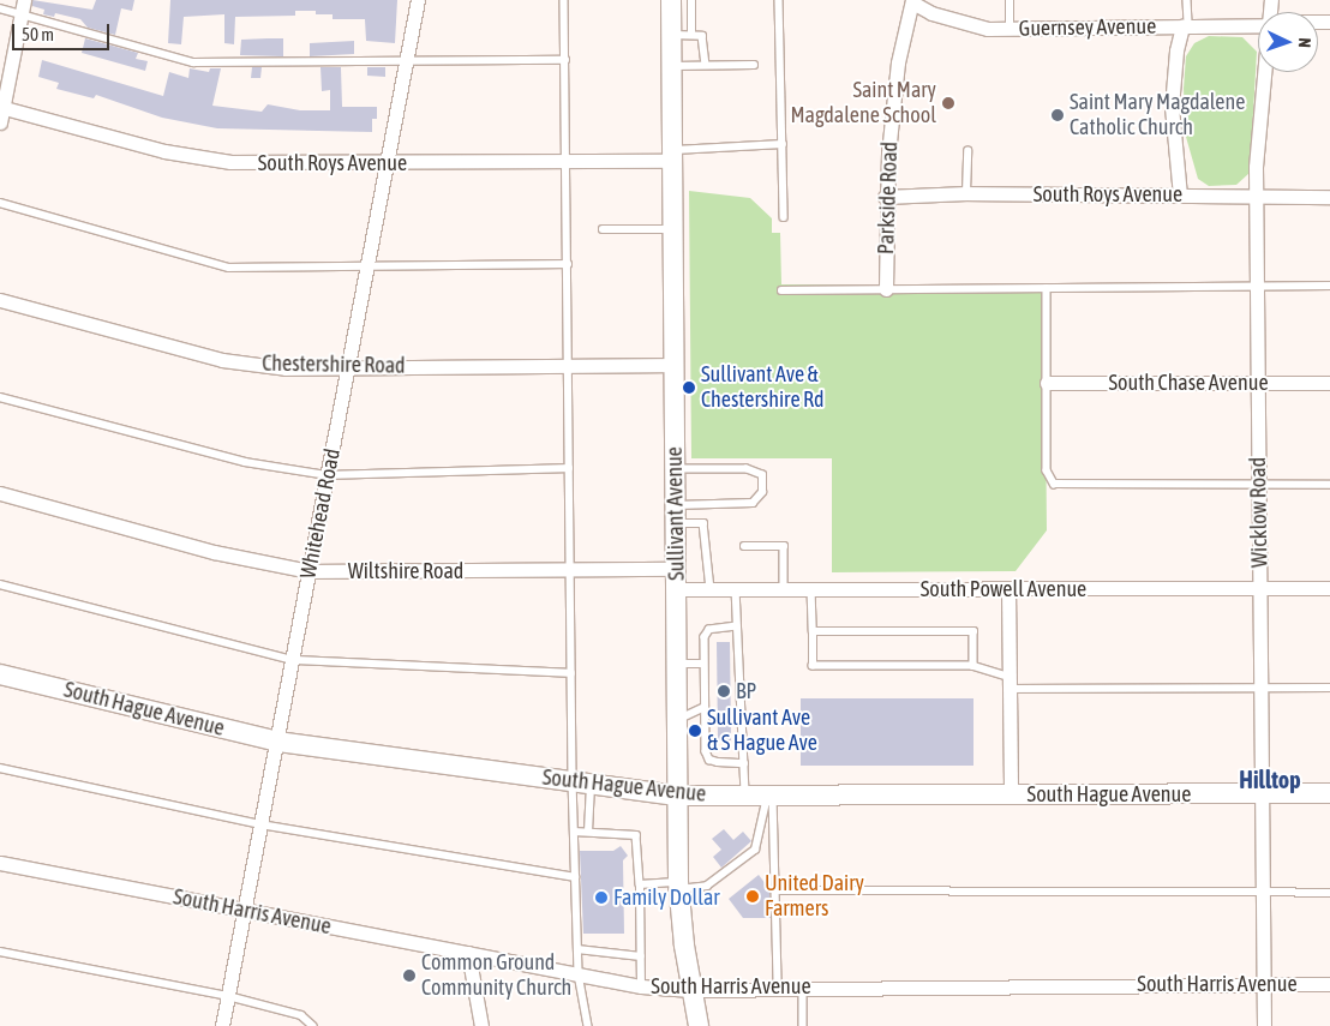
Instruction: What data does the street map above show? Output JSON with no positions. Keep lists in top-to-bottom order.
{
  "streets": {
    "main road": ["Sullivant Avenue", "South Hague Avenue"],
    "street": [
      "Guernsey Avenue",
      "South Roys Avenue",
      "Parkside Road",
      "Chestershire Road",
      "South Chase Avenue",
      "Wicklow Road",
      "Whitehead Road",
      "Wiltshire Road",
      "South Powell Avenue",
      "South Harris Avenue"
    ]
  },
  "crossings": [
    ["Guernsey Avenue", "Parkside Road"],
    ["South Roys Avenue", "Parkside Road"],
    ["South Roys Avenue", "Wicklow Road"],
    ["South Roys Avenue", "Whitehead Road"],
    ["South Roys Avenue", "Sullivant Avenue"],
    ["Chestershire Road", "Whitehead Road"],
    ["Chestershire Road", "Sullivant Avenue"],
    ["South Chase Avenue", "Wicklow Road"],
    ["Wicklow Road", "South Powell Avenue"],
    ["Wicklow Road", "South Hague Avenue"],
    ["Wicklow Road", "South Harris Avenue"],
    ["Whitehead Road", "Wiltshire Road"],
    ["Whitehead Road", "South Hague Avenue"],
    ["Whitehead Road", "South Harris Avenue"],
    ["Sullivant Avenue", "Wiltshire Road"],
    ["Sullivant Avenue", "South Powell Avenue"],
    ["Sullivant Avenue", "South Hague Avenue"],
    ["Sullivant Avenue", "South Harris Avenue"]
  ],
  "districts": ["Hilltop"],
  "places": [
    "Saint Mary Magdalene School",
    "Saint Mary Magdalene Catholic Church",
    "Sullivant Ave & Chestershire Rd",
    "BP",
    "Sullivant Ave & S Hague Ave",
    "United Dairy Farmers",
    "Family Dollar",
    "Common Ground Community Church"
  ],
  "scale_bar": "50 m",
  "north": "right"
}
